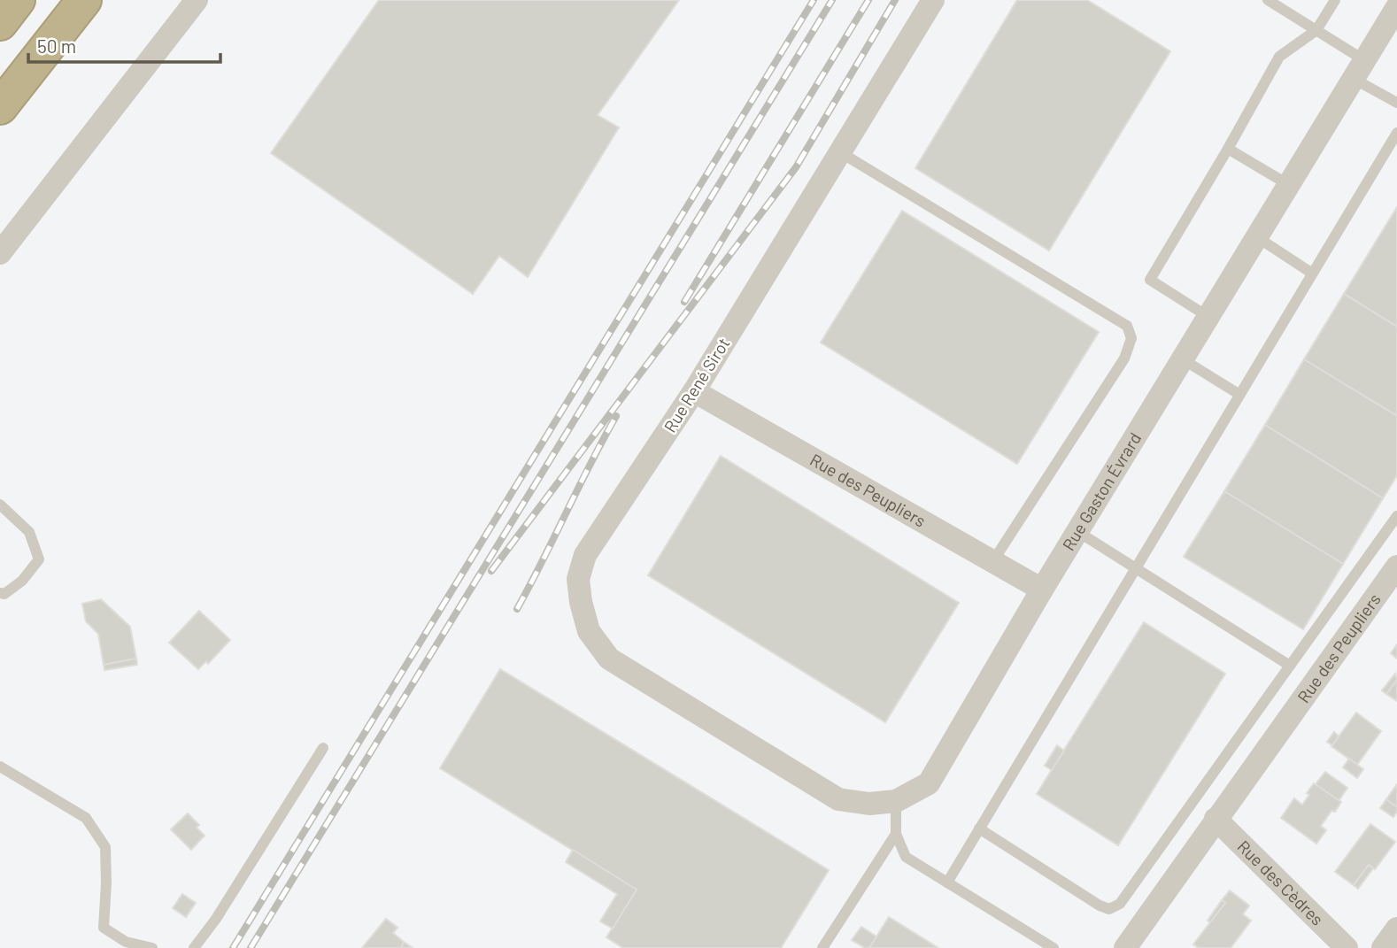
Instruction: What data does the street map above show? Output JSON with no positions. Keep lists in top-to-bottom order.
{
  "streets": {
    "street": [
      "Rue René Sirot",
      "Rue des Peupliers",
      "Rue Gaston Évrard",
      "Rue des Cèdres"
    ]
  },
  "crossings": [
    ["Rue René Sirot", "Rue des Peupliers"],
    ["Rue René Sirot", "Rue Gaston Évrard"],
    ["Rue des Peupliers", "Rue Gaston Évrard"],
    ["Rue des Peupliers", "Rue des Cèdres"]
  ],
  "scale_bar": "50 m"
}
